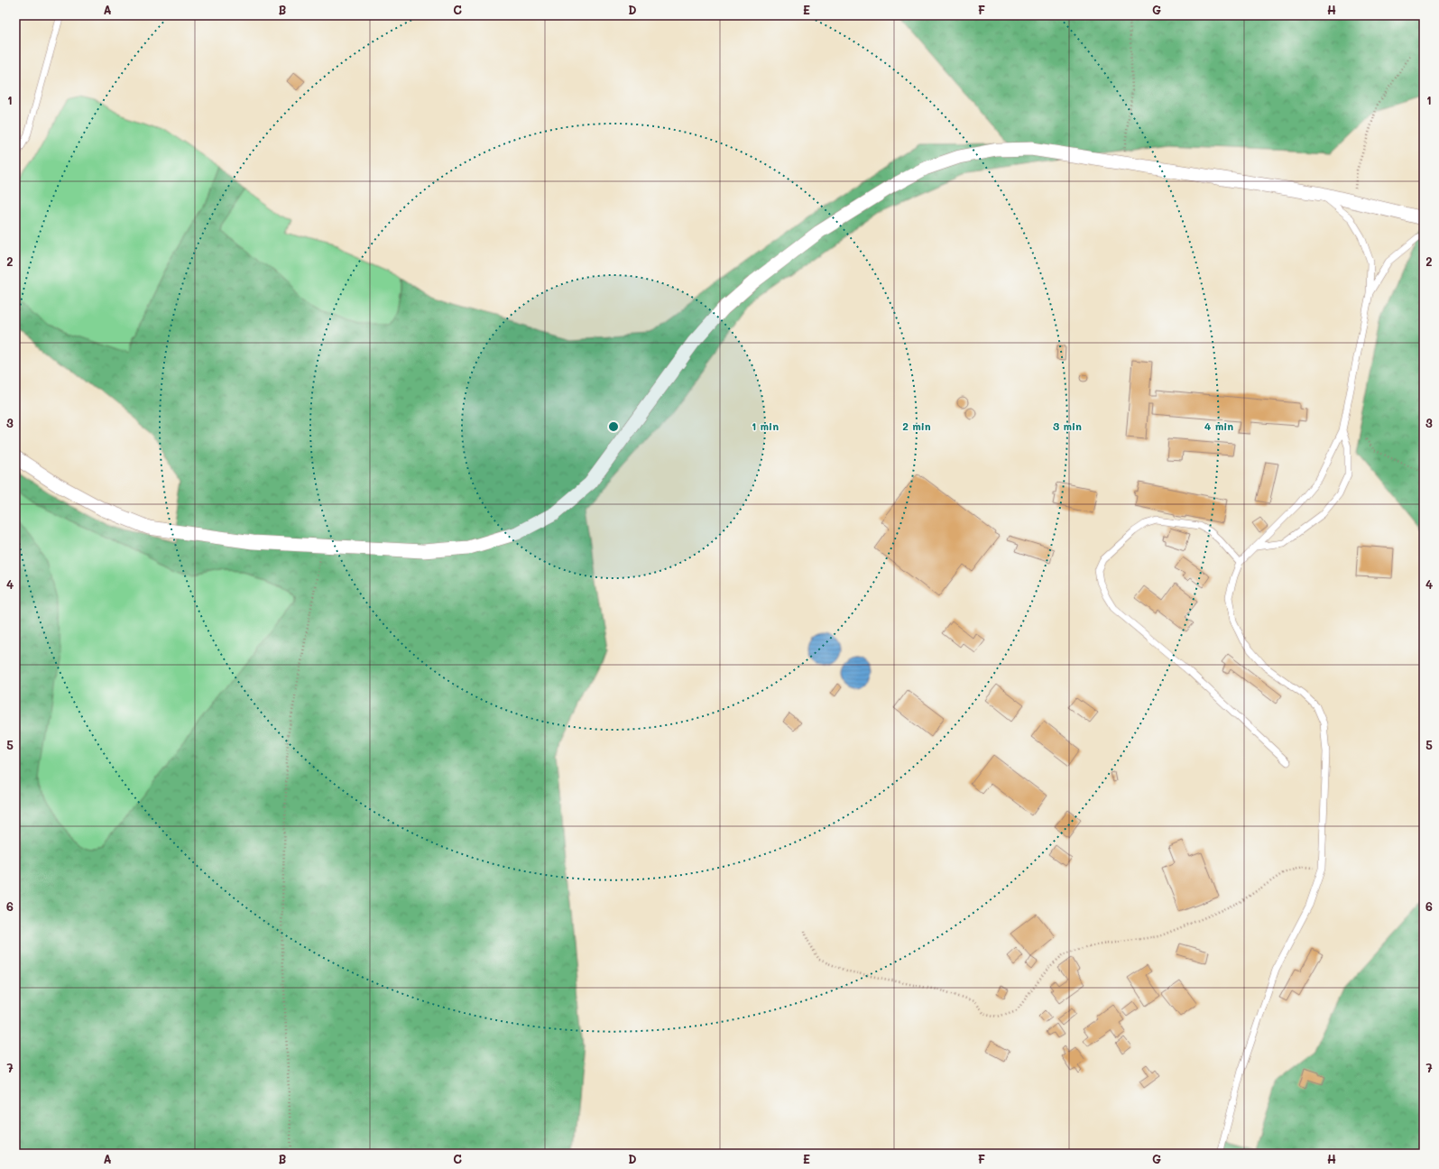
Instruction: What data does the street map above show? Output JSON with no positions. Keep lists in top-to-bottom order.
{
  "grid": {
    "columns": [
      "A",
      "B",
      "C",
      "D",
      "E",
      "F",
      "G",
      "H"
    ],
    "rows": [
      "1",
      "2",
      "3",
      "4",
      "5",
      "6",
      "7"
    ]
  },
  "rings": [
    "1 min",
    "2 min",
    "3 min",
    "4 min"
  ]
}
